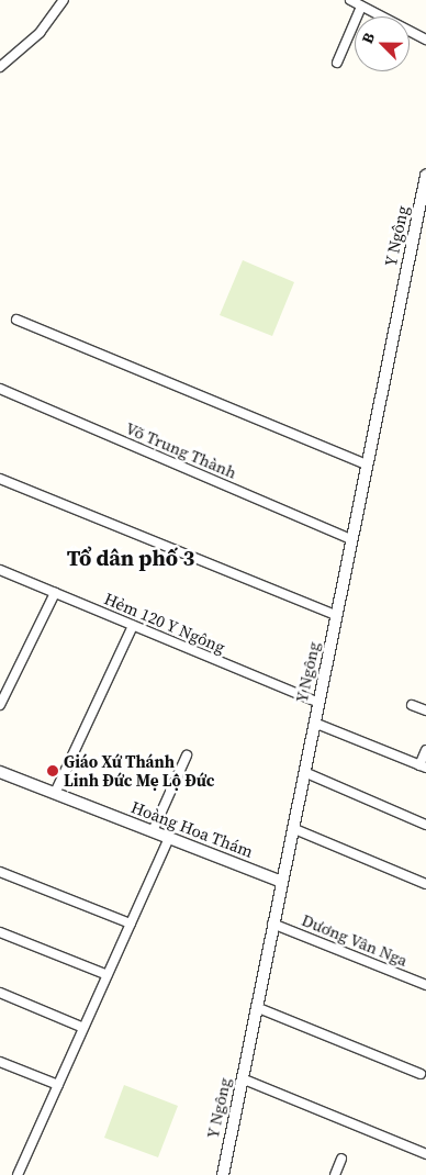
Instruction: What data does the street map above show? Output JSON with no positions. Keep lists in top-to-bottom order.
{
  "streets": {
    "street": [
      "Y Ngông",
      "Võ Trung Thành",
      "Hẻm 120 Y Ngông",
      "Hoàng Hoa Thám",
      "Dương Vân Nga"
    ]
  },
  "crossings": [
    ["Y Ngông", "Võ Trung Thành"],
    ["Y Ngông", "Hẻm 120 Y Ngông"],
    ["Y Ngông", "Hoàng Hoa Thám"],
    ["Y Ngông", "Dương Vân Nga"]
  ],
  "districts": ["Tổ dân phố 3"],
  "places": ["Giáo Xứ Thánh Linh Đức Mẹ Lộ Đức"],
  "north": "top left"
}
